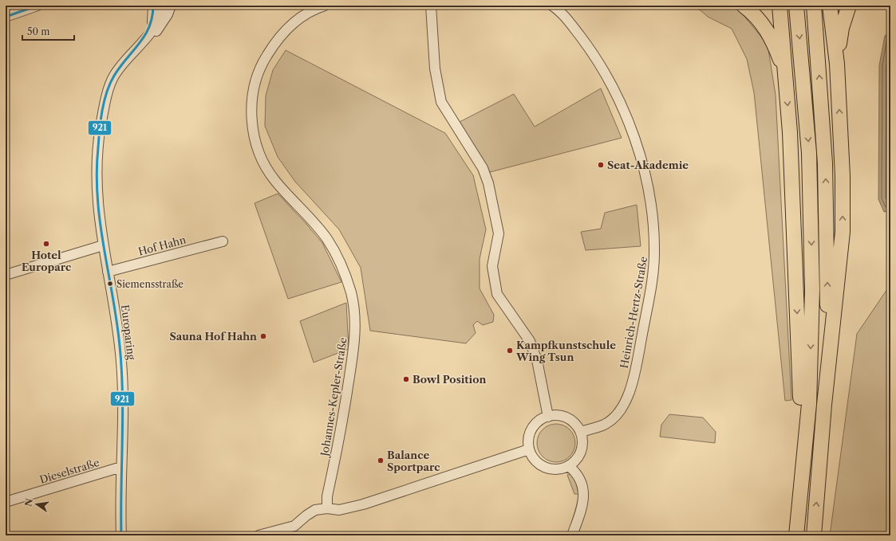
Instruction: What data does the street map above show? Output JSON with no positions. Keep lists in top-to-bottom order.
{
  "streets": {
    "street": [
      "Hof Hahn",
      "Heinrich-Hertz-Straße",
      "Europaring",
      "Johannes-Kepler-Straße",
      "Dieselstraße"
    ]
  },
  "crossings": [
    ["Hof Hahn", "Europaring"],
    ["Europaring", "Dieselstraße"]
  ],
  "places": [
    "Seat-Akademie",
    "Hotel Europarc",
    "Siemensstraße",
    "Sauna Hof Hahn",
    "Kampfkunstschule Wing Tsun",
    "Bowl Position",
    "Balance Sportparc"
  ],
  "lines": ["transit line 921"],
  "scale_bar": "50 m",
  "north": "left"
}
